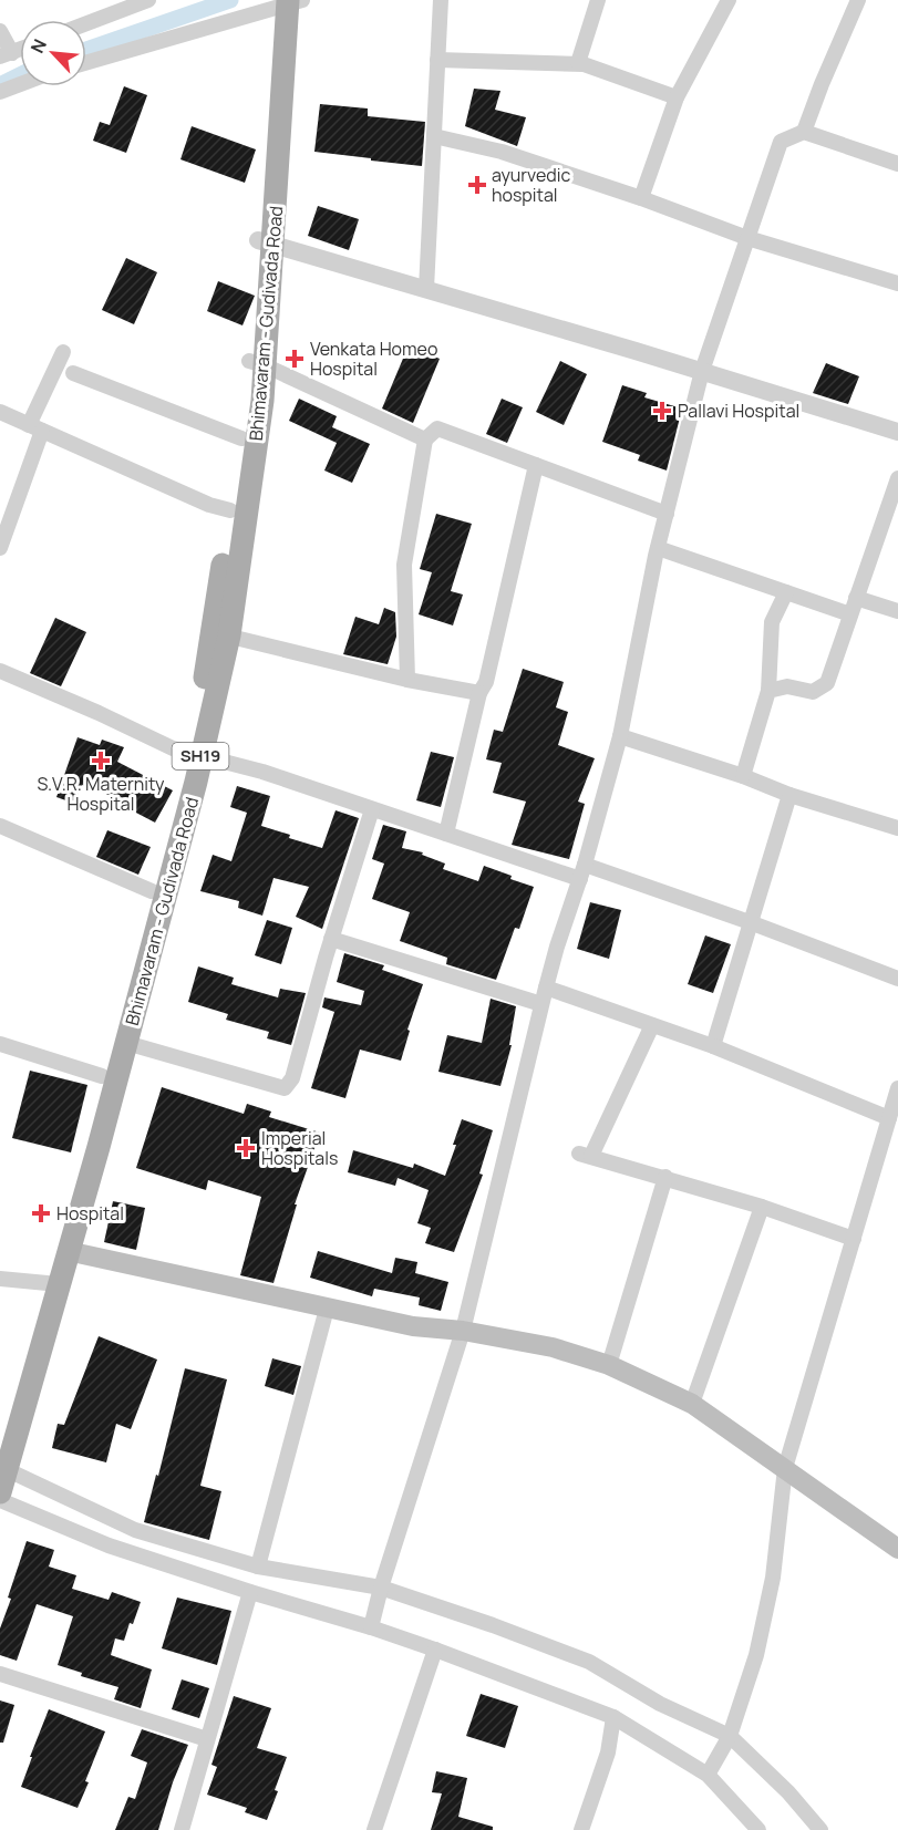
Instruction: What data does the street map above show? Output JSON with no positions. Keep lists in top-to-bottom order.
{
  "streets": {
    "main road": ["Bhimavaram - Gudivada Road", "SH19"]
  },
  "places": {
    "health": [
      "ayurvedic hospital",
      "Venkata Homeo Hospital",
      "Pallavi Hospital",
      "S.V.R. Maternity Hospital",
      "Imperial Hospitals",
      "Hospital"
    ]
  },
  "north": "top left"
}
